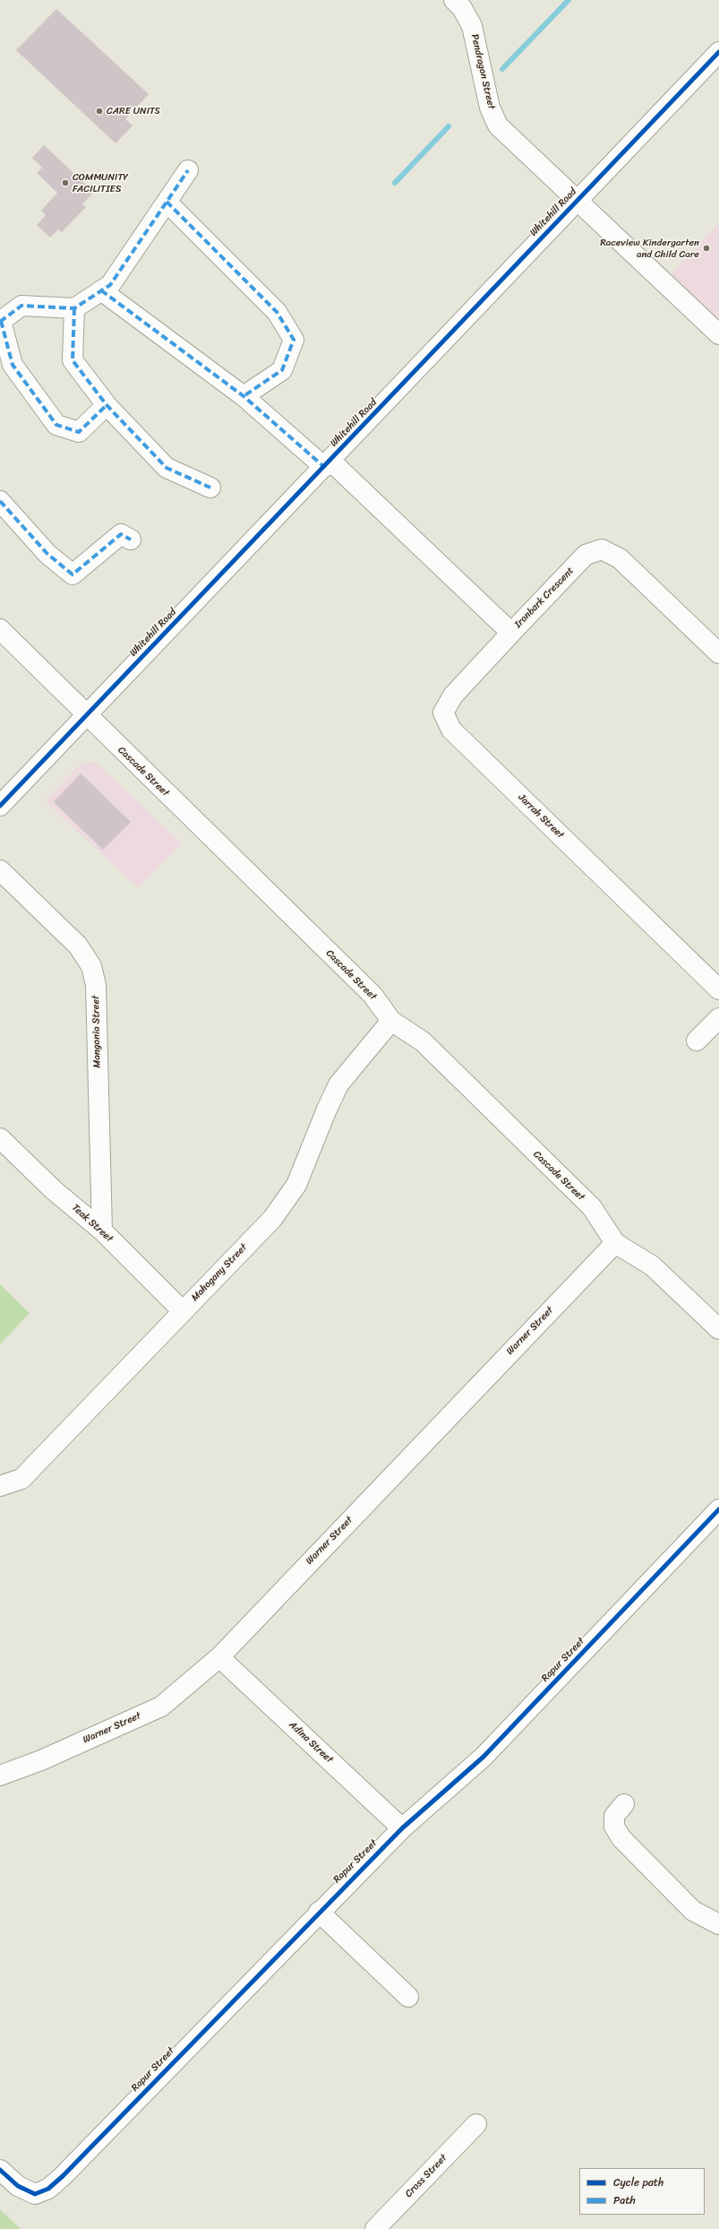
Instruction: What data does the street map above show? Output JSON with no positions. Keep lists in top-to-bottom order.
{
  "streets": {
    "street": [
      "Pendragon Street",
      "Whitehill Road",
      "Ironbark Crescent",
      "Cascade Street",
      "Jarrah Street",
      "Mangonia Street",
      "Teak Street",
      "Mahogany Street",
      "Warner Street",
      "Rapur Street",
      "Adina Street",
      "Cross Street"
    ]
  },
  "crossings": [
    ["Pendragon Street", "Whitehill Road"],
    ["Whitehill Road", "Ironbark Crescent"],
    ["Whitehill Road", "Cascade Street"],
    ["Ironbark Crescent", "Jarrah Street"],
    ["Cascade Street", "Mahogany Street"],
    ["Cascade Street", "Warner Street"],
    ["Mangonia Street", "Teak Street"],
    ["Teak Street", "Mahogany Street"],
    ["Warner Street", "Adina Street"],
    ["Rapur Street", "Adina Street"]
  ],
  "places": ["CARE UNITS", "COMMUNITY FACILITIES", "Raceview Kindergarten and Child Care"],
  "legend": ["Cycle path", "Path"]
}
